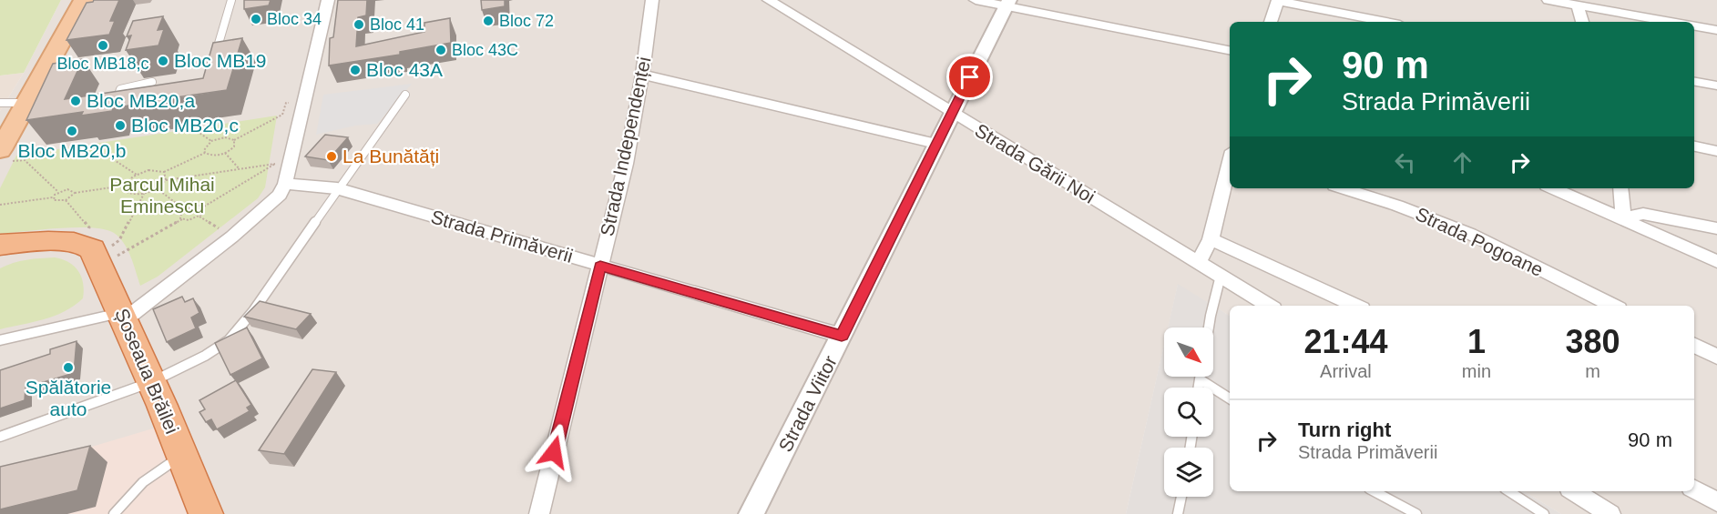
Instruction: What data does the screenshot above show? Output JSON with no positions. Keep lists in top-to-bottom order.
{
  "streets": {
    "highway": ["Șoseaua Brăilei"],
    "street": [
      "Strada Independenței",
      "Strada Gării Noi",
      "Strada Primăverii",
      "Strada Pogoane",
      "Strada Viitor"
    ]
  },
  "crossings": [
    ["Strada Independenței", "Strada Primăverii"],
    ["Strada Gării Noi", "Strada Viitor"],
    ["Strada Primăverii", "Strada Viitor"]
  ],
  "parks": ["Parcul Mihai Eminescu"],
  "places": [
    "Bloc 34",
    "Bloc 72",
    "Bloc 41",
    "Bloc MB18,c",
    "Bloc 43C",
    "Bloc MB19",
    "Bloc 43A",
    "Bloc MB20,a",
    "Bloc MB20,c",
    "Bloc MB20,b",
    "La Bunătăți",
    "Spălătorie auto"
  ],
  "north": "bottom right",
  "page": {
    "turn": ["90 m", "Strada Primăverii"],
    "eta": [
      "21:44",
      "Arrival",
      "1",
      "min",
      "380",
      "m"
    ],
    "list": [
      {
        "name": "Turn right",
        "note": "Strada Primăverii",
        "value": "90 m"
      }
    ]
  }
}
